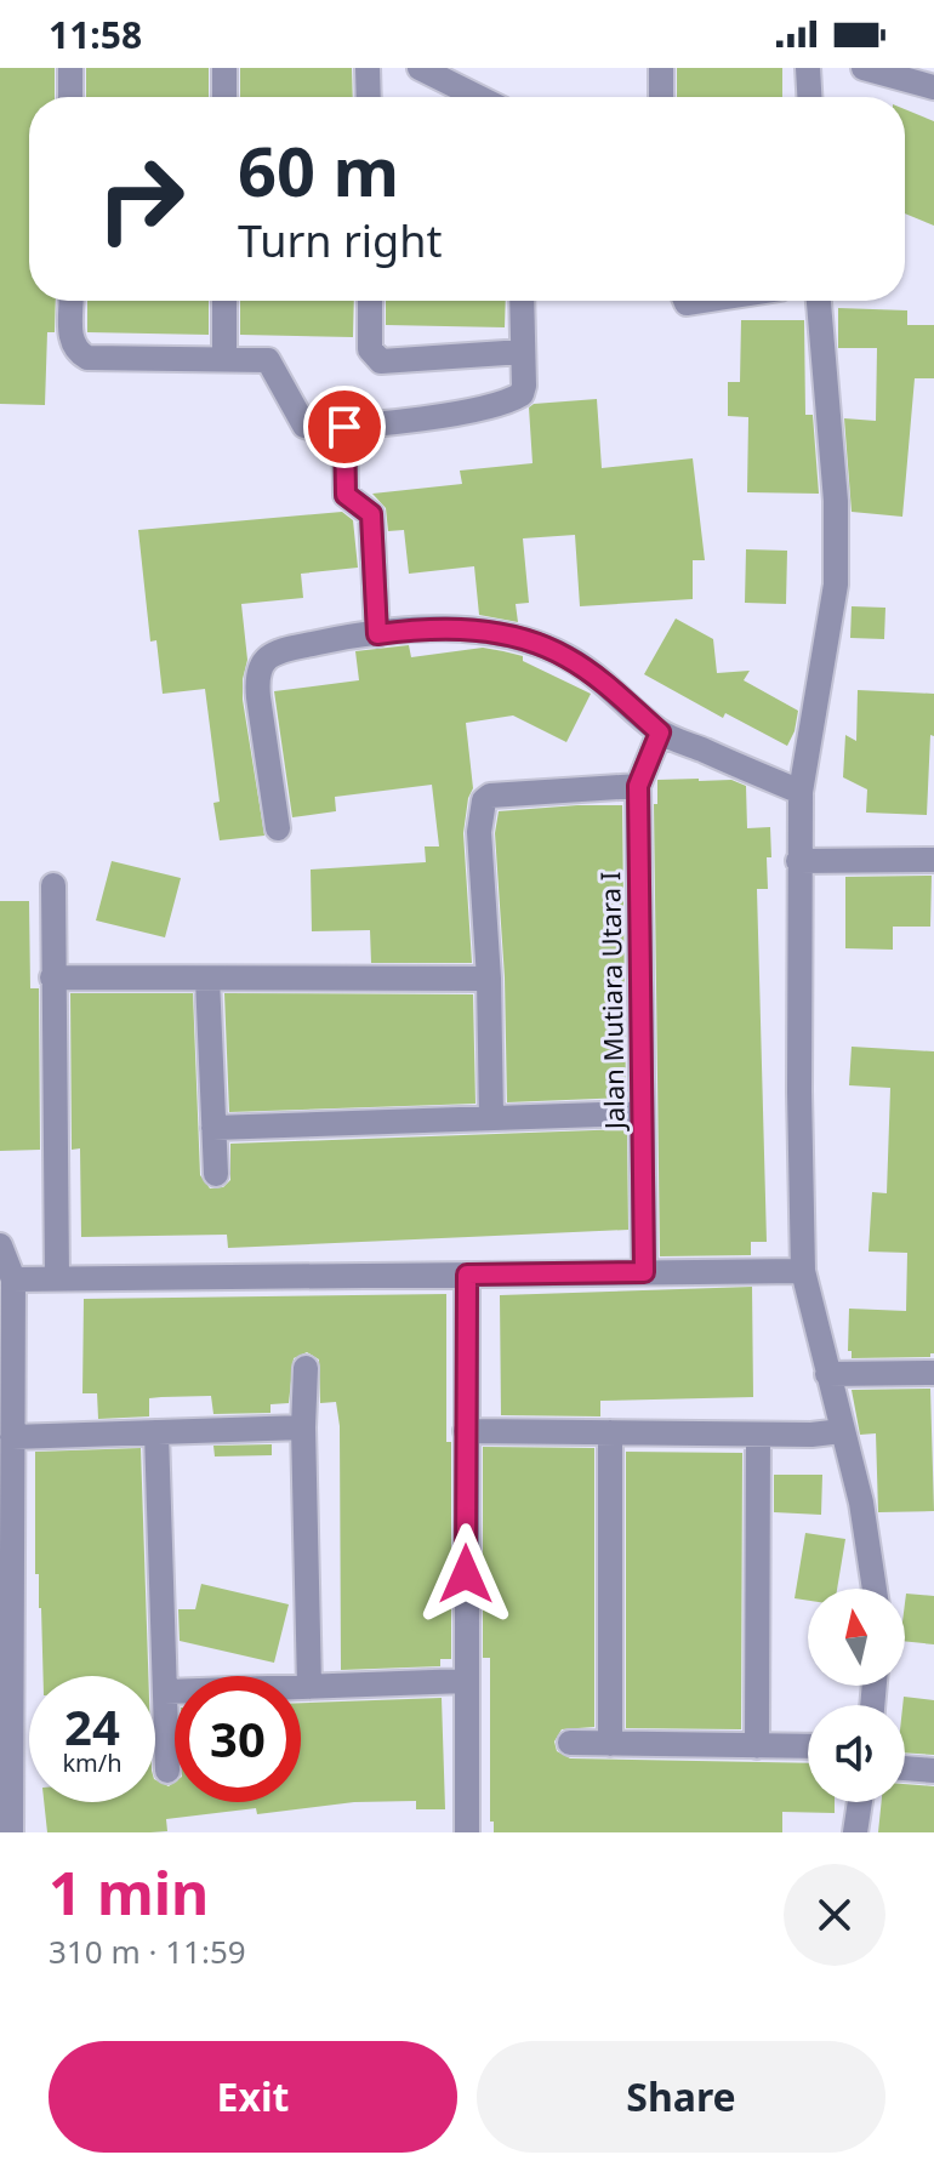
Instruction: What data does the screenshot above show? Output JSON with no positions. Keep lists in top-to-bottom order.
{
  "streets": {
    "street": ["Jalan Mutiara Utara I"]
  },
  "north": "top",
  "page": {
    "status": "11:58",
    "turn": ["60 m", "Turn right"],
    "speed": "24 km/h",
    "limit": "30",
    "heading": ["1 min", "310 m · 11:59"],
    "buttons": ["Exit", "Share"]
  }
}
